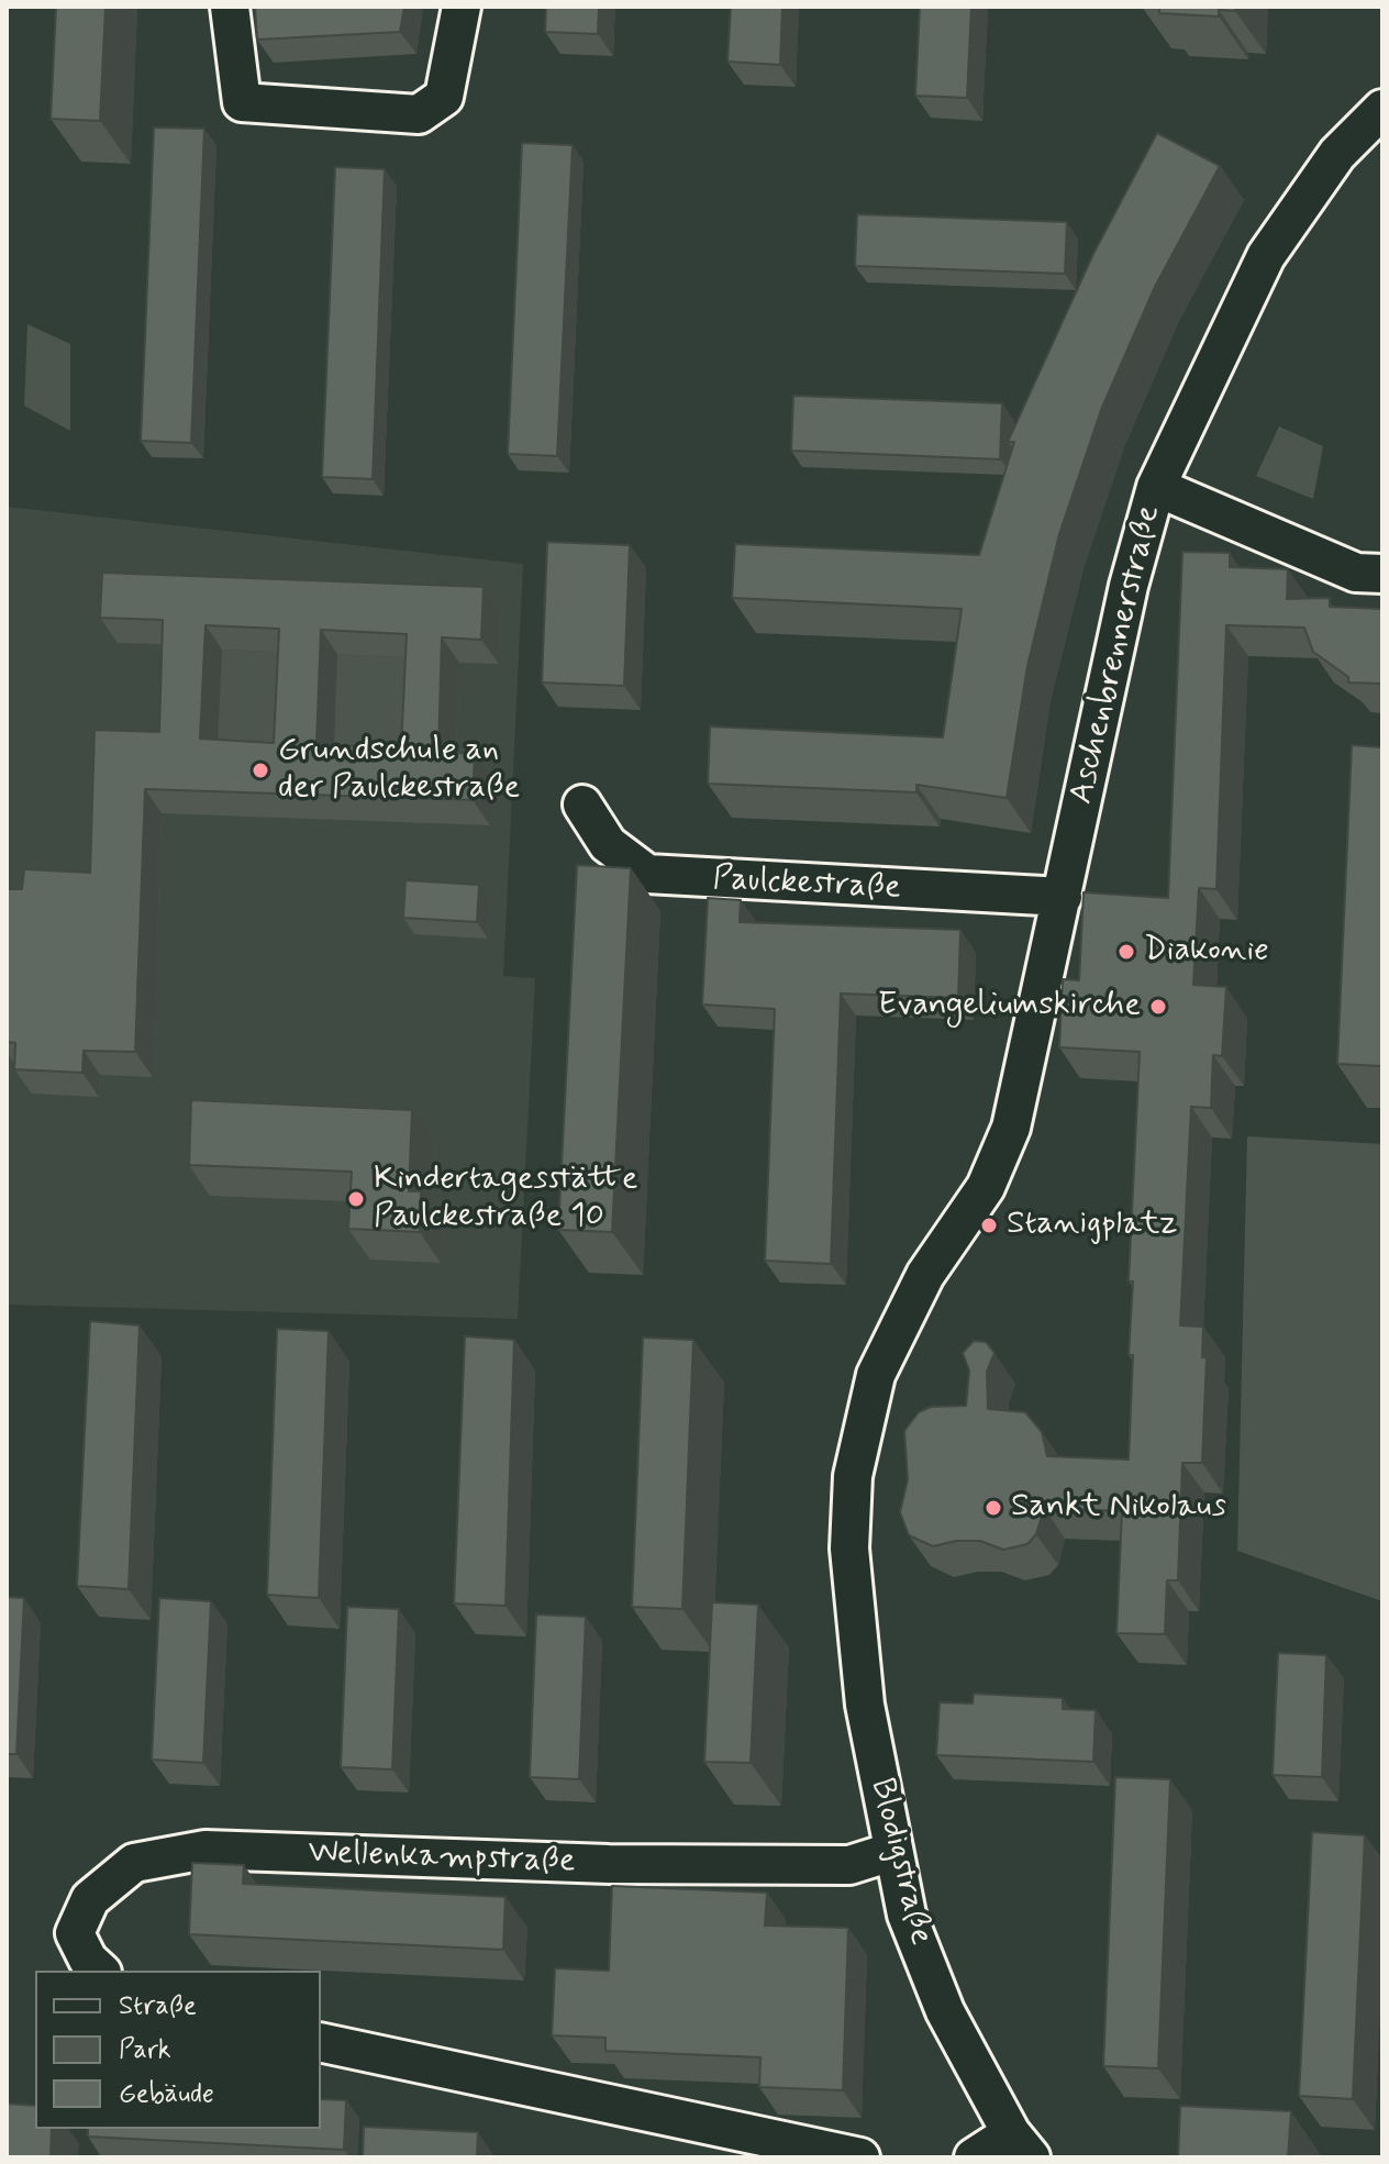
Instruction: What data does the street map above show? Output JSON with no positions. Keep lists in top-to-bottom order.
{
  "streets": {
    "street": [
      "Aschenbrennerstraße",
      "Paulckestraße",
      "Wellenkampstraße",
      "Blodigstraße"
    ]
  },
  "crossings": [
    ["Aschenbrennerstraße", "Paulckestraße"],
    ["Aschenbrennerstraße", "Blodigstraße"],
    ["Paulckestraße", "Blodigstraße"],
    ["Wellenkampstraße", "Blodigstraße"]
  ],
  "places": [
    "Grundschule an der Paulckestraße",
    "Diakonie",
    "Evangeliumskirche",
    "Kindertagesstätte Paulckestraße 10",
    "Stanigplatz",
    "Sankt Nikolaus"
  ],
  "legend": ["Straße", "Park", "Gebäude"]
}
